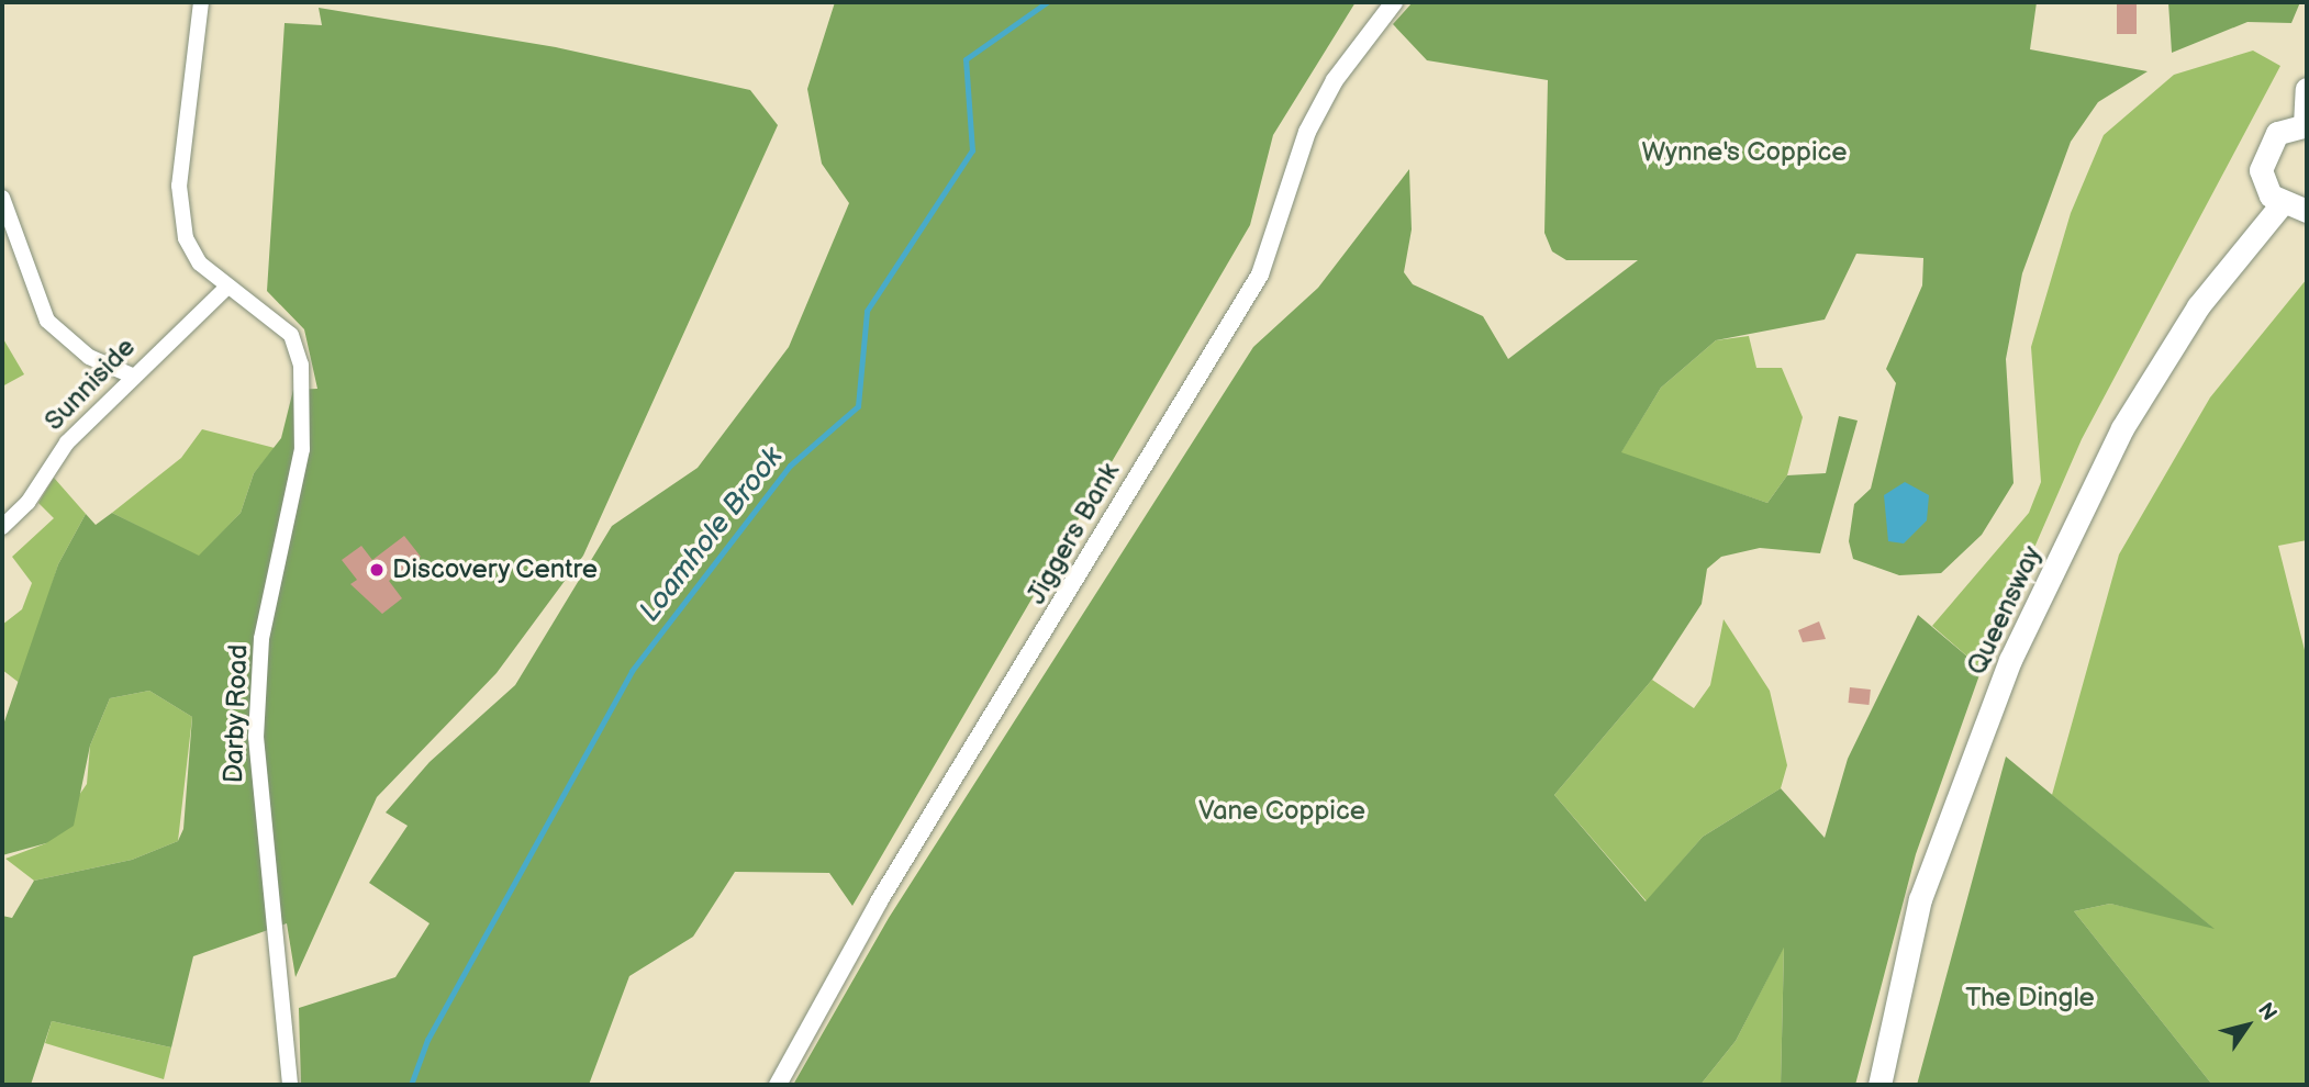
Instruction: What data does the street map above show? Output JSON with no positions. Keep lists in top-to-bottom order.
{
  "streets": {
    "main road": ["Queensway"],
    "street": ["Sunniside", "Jiggers Bank", "Darby Road"]
  },
  "crossings": [
    ["Sunniside", "Darby Road"]
  ],
  "water": ["Loamhole Brook"],
  "parks": ["Wynne's Coppice", "Vane Coppice", "The Dingle"],
  "places": ["Discovery Centre"],
  "north": "top right"
}
